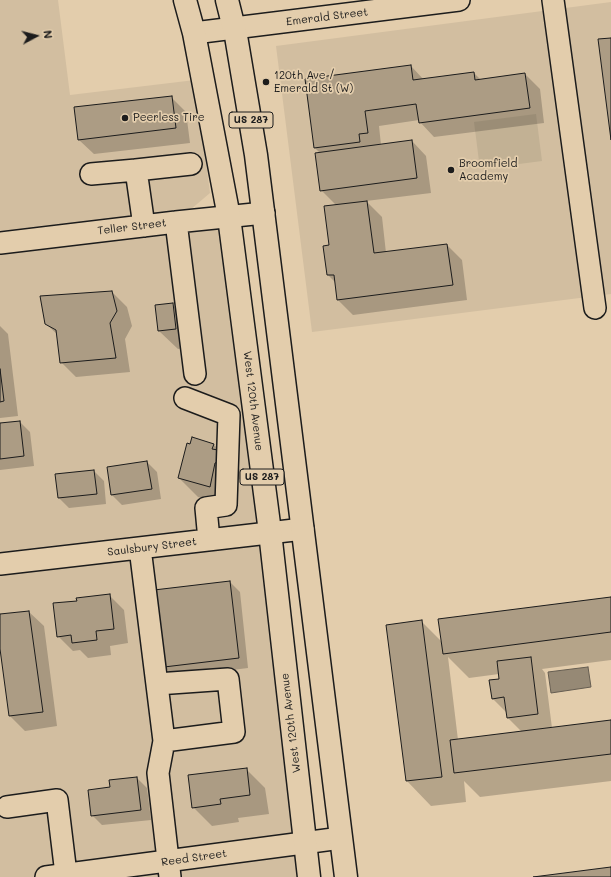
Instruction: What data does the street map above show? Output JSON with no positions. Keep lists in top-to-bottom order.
{
  "streets": {
    "main road": ["US 287", "West 120th Avenue"],
    "street": [
      "Emerald Street",
      "Teller Street",
      "Saulsbury Street",
      "Reed Street"
    ]
  },
  "crossings": [
    ["Emerald Street", "US 287"],
    ["Emerald Street", "West 120th Avenue"],
    ["US 287", "Teller Street"],
    ["US 287", "Saulsbury Street"],
    ["US 287", "Reed Street"],
    ["Teller Street", "West 120th Avenue"],
    ["West 120th Avenue", "Saulsbury Street"],
    ["West 120th Avenue", "Reed Street"]
  ],
  "places": ["120th Ave / Emerald St (W)", "Peerless Tire", "Broomfield Academy"],
  "north": "right"
}
